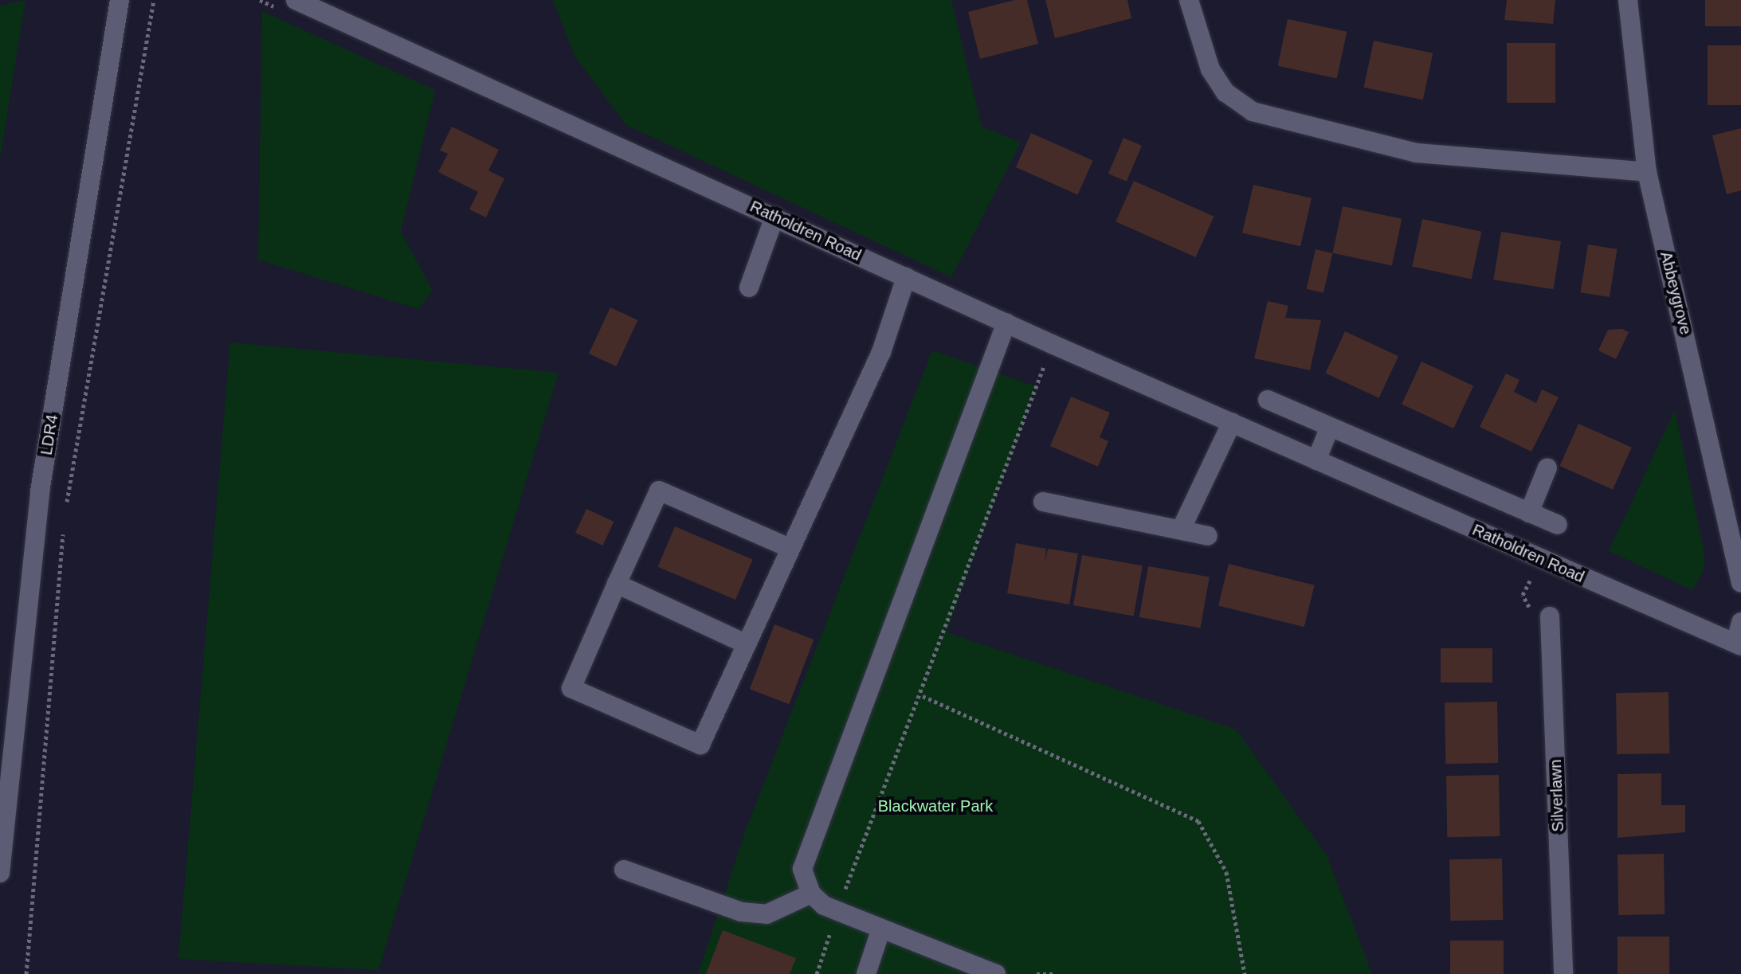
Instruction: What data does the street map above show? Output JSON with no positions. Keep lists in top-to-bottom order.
{
  "streets": {
    "street": [
      "Ratholdren Road",
      "Abbeygrove",
      "LDR4",
      "Silverlawn"
    ]
  },
  "parks": ["Blackwater Park"]
}
